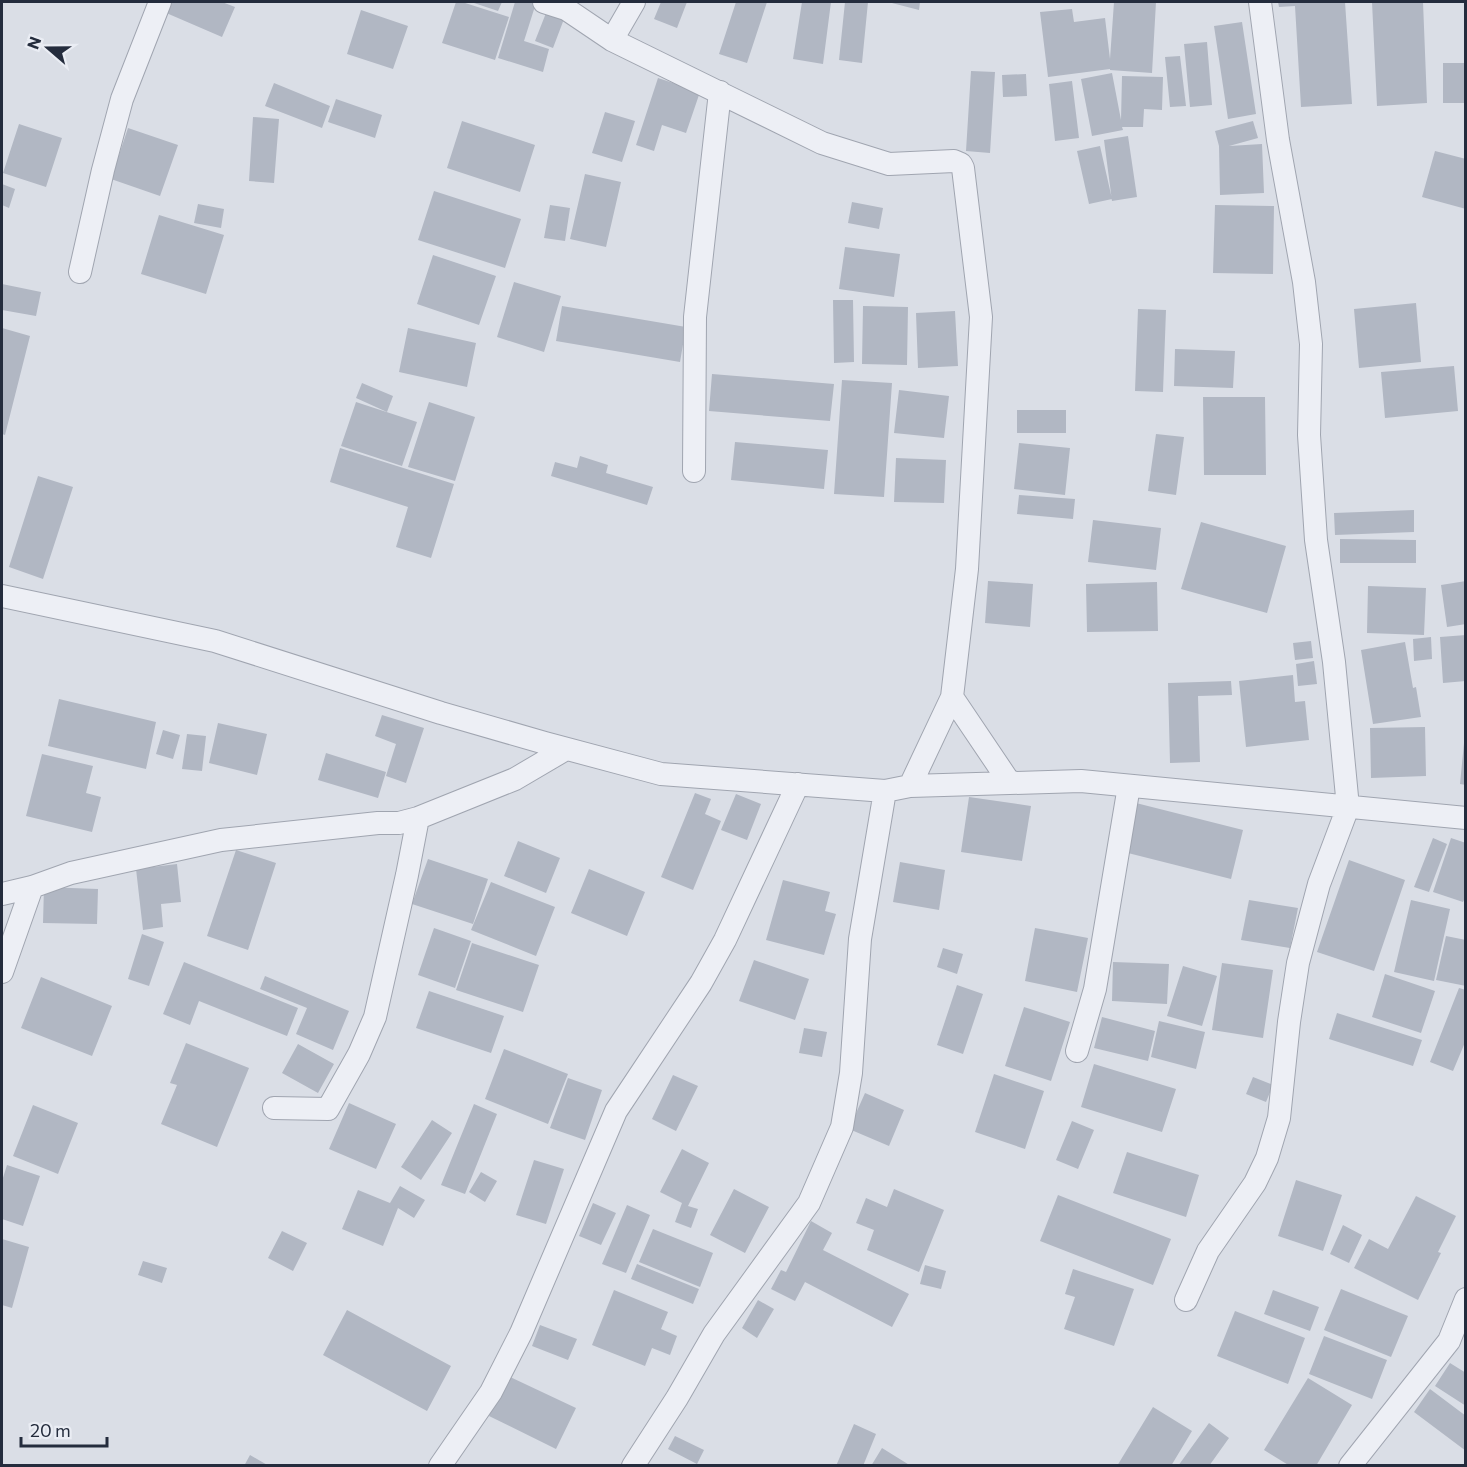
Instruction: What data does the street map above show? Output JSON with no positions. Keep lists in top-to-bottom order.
{
  "scale_bar": "20 m",
  "north": "left"
}
